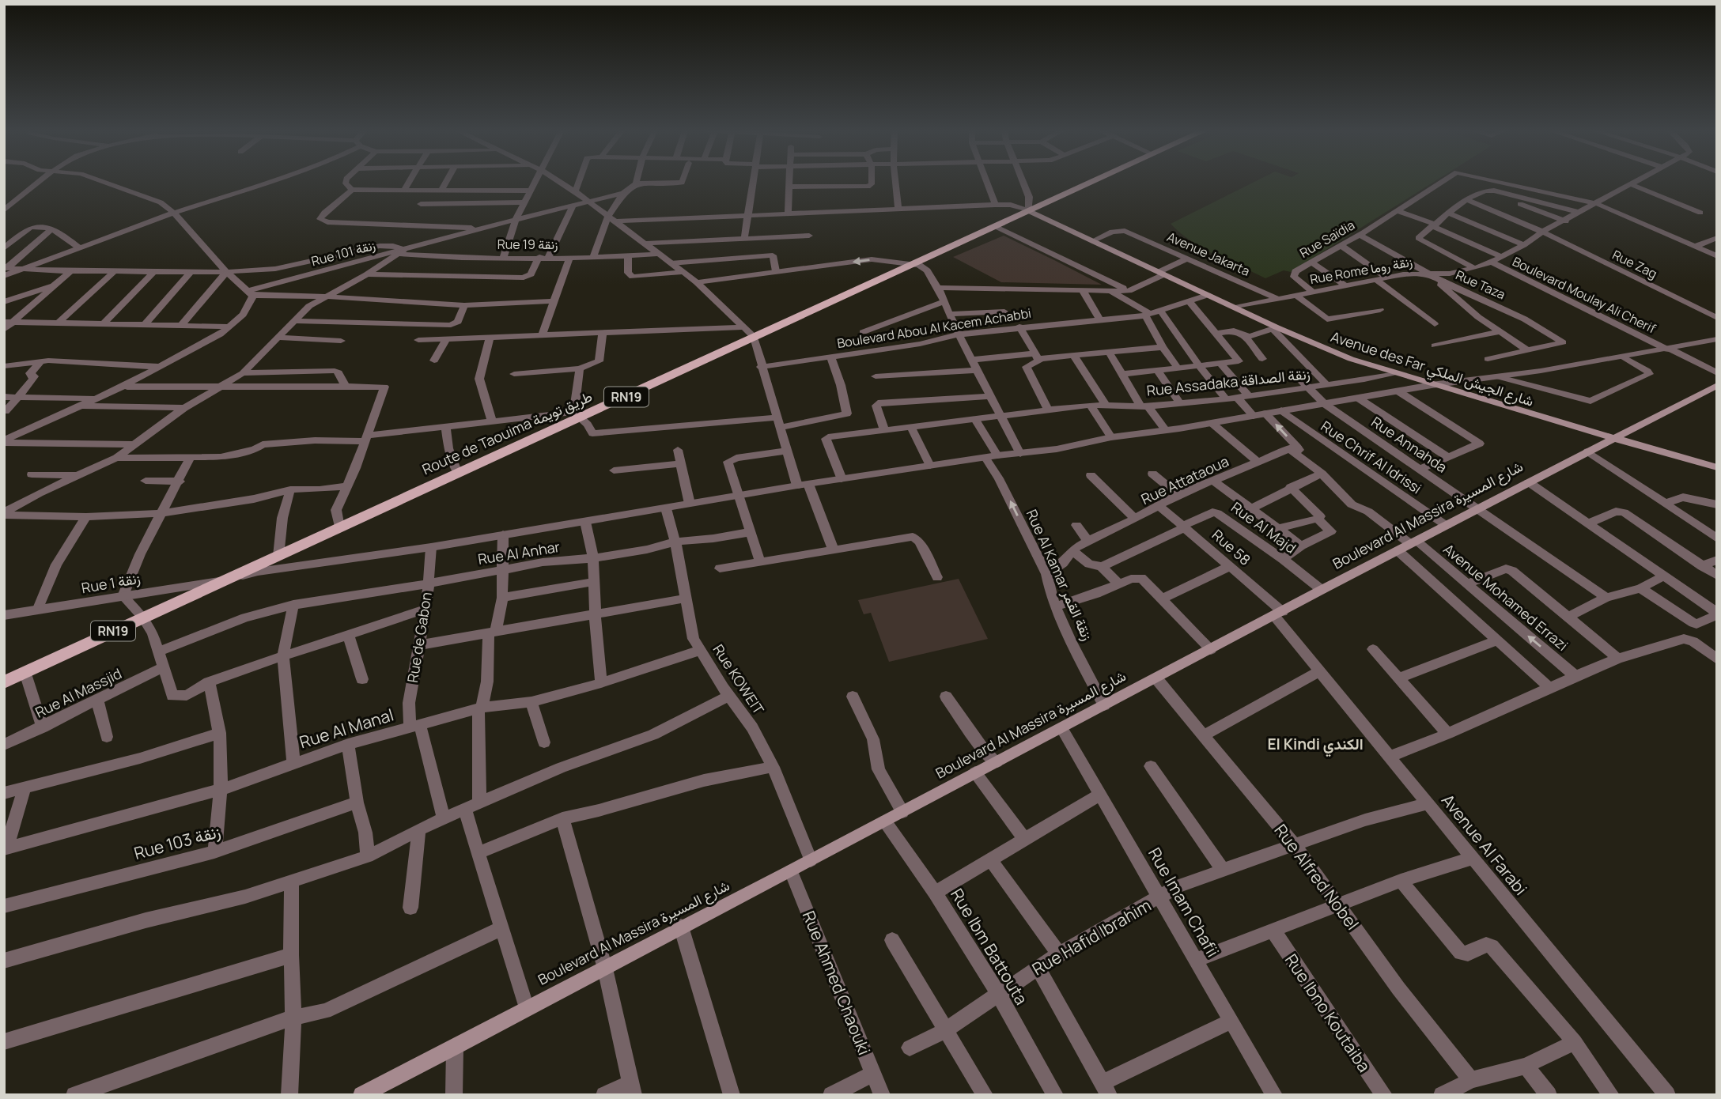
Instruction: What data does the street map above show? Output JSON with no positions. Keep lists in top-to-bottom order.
{
  "streets": {
    "main road": [
      "Avenue des Far شارع الجيش الملكي",
      "RN19",
      "Route de Taouima طريق تويمة",
      "Boulevard Al Massira شارع المسيرة"
    ],
    "street": [
      "Rue Saïdia",
      "Rue 19 زنقة",
      "Rue 101 زنقة",
      "Avenue Jakarta",
      "Rue Zag",
      "Rue Rome زنقة روما",
      "Rue Taza",
      "Boulevard Moulay Ali Cherif",
      "Boulevard Abou Al Kacem Achabbi",
      "Rue Assadaka زنقة الصداقة",
      "Rue Annahda",
      "Rue Chrif Al Idrissi",
      "Rue Attataoua",
      "Rue Al Majd",
      "Rue 58",
      "Rue Al Anhar",
      "Rue Al Kamar زنقة القمر",
      "Rue 1 زنقة",
      "Avenue Mohamed Errazi",
      "Rue de Gabon",
      "Rue KOWEIT",
      "Rue Al Massjid",
      "Rue Al Manal",
      "Rue 103 زنقة",
      "Avenue Al Farabi",
      "Rue Alfred Nobel",
      "Rue Imam Chafii",
      "Rue Hafid Ibrahim",
      "Rue Ibm Battouta",
      "Rue Ahmed Chaouki",
      "Rue Ibno Koutaiba"
    ]
  },
  "crossings": [
    ["Rue Saïdia", "Rue Rome زنقة روما"],
    ["Rue Saïdia", "Rue Taza"],
    ["Rue 19 زنقة", "Rue 101 زنقة"],
    ["Avenue Jakarta", "Rue Rome زنقة روما"],
    ["Avenue Jakarta", "Avenue des Far شارع الجيش الملكي"],
    ["Rue Zag", "Rue Rome زنقة روما"],
    ["Rue Rome زنقة روما", "Rue Taza"],
    ["Rue Rome زنقة روما", "Boulevard Moulay Ali Cherif"],
    ["Rue Rome زنقة روما", "Avenue des Far شارع الجيش الملكي"],
    ["Boulevard Moulay Ali Cherif", "Rue 1 زنقة"],
    ["Boulevard Abou Al Kacem Achabbi", "Avenue des Far شارع الجيش الملكي"],
    ["Avenue des Far شارع الجيش الملكي", "Rue Assadaka زنقة الصداقة"],
    ["Avenue des Far شارع الجيش الملكي", "Route de Taouima طريق تويمة"],
    ["Avenue des Far شارع الجيش الملكي", "Boulevard Al Massira شارع المسيرة"],
    ["Avenue des Far شارع الجيش الملكي", "Rue 1 زنقة"],
    ["Rue Assadaka زنقة الصداقة", "Rue Annahda"],
    ["Rue Assadaka زنقة الصداقة", "Rue Al Kamar زنقة القمر"],
    ["Rue Assadaka زنقة الصداقة", "Rue 1 زنقة"],
    ["Route de Taouima طريق تويمة", "Rue 1 زنقة"],
    ["Rue Annahda", "Boulevard Al Massira شارع المسيرة"],
    ["Rue Annahda", "Rue 1 زنقة"],
    ["Rue Chrif Al Idrissi", "Boulevard Al Massira شارع المسيرة"],
    ["Rue Chrif Al Idrissi", "Rue 1 زنقة"],
    ["Rue Attataoua", "Rue 58"],
    ["Rue Attataoua", "Rue Al Kamar زنقة القمر"],
    ["Rue Attataoua", "Avenue Mohamed Errazi"],
    ["Boulevard Al Massira شارع المسيرة", "Rue Al Majd"],
    ["Boulevard Al Massira شارع المسيرة", "Rue 58"],
    ["Boulevard Al Massira شارع المسيرة", "Rue Al Kamar زنقة القمر"],
    ["Boulevard Al Massira شارع المسيرة", "Avenue Mohamed Errazi"],
    ["Boulevard Al Massira شارع المسيرة", "Rue KOWEIT"],
    ["Boulevard Al Massira شارع المسيرة", "Avenue Al Farabi"],
    ["Boulevard Al Massira شارع المسيرة", "Rue Alfred Nobel"],
    ["Boulevard Al Massira شارع المسيرة", "Rue Imam Chafii"],
    ["Boulevard Al Massira شارع المسيرة", "Rue Ibm Battouta"],
    ["Boulevard Al Massira شارع المسيرة", "Rue Ahmed Chaouki"],
    ["Rue Al Majd", "Rue 58"],
    ["Rue 58", "Avenue Al Farabi"],
    ["Rue Al Anhar", "Rue de Gabon"],
    ["Rue Al Anhar", "Rue KOWEIT"],
    ["Rue Al Kamar زنقة القمر", "Rue 1 زنقة"],
    ["Rue 1 زنقة", "Rue de Gabon"],
    ["Rue 1 زنقة", "Rue KOWEIT"],
    ["Rue de Gabon", "Rue Al Manal"],
    ["Rue KOWEIT", "Rue Al Manal"],
    ["Avenue Al Farabi", "Rue Hafid Ibrahim"],
    ["Rue Alfred Nobel", "Rue Hafid Ibrahim"],
    ["Rue Imam Chafii", "Rue Hafid Ibrahim"],
    ["Rue Hafid Ibrahim", "Rue Ibm Battouta"]
  ],
  "districts": ["El Kindi الكندي"]
}
